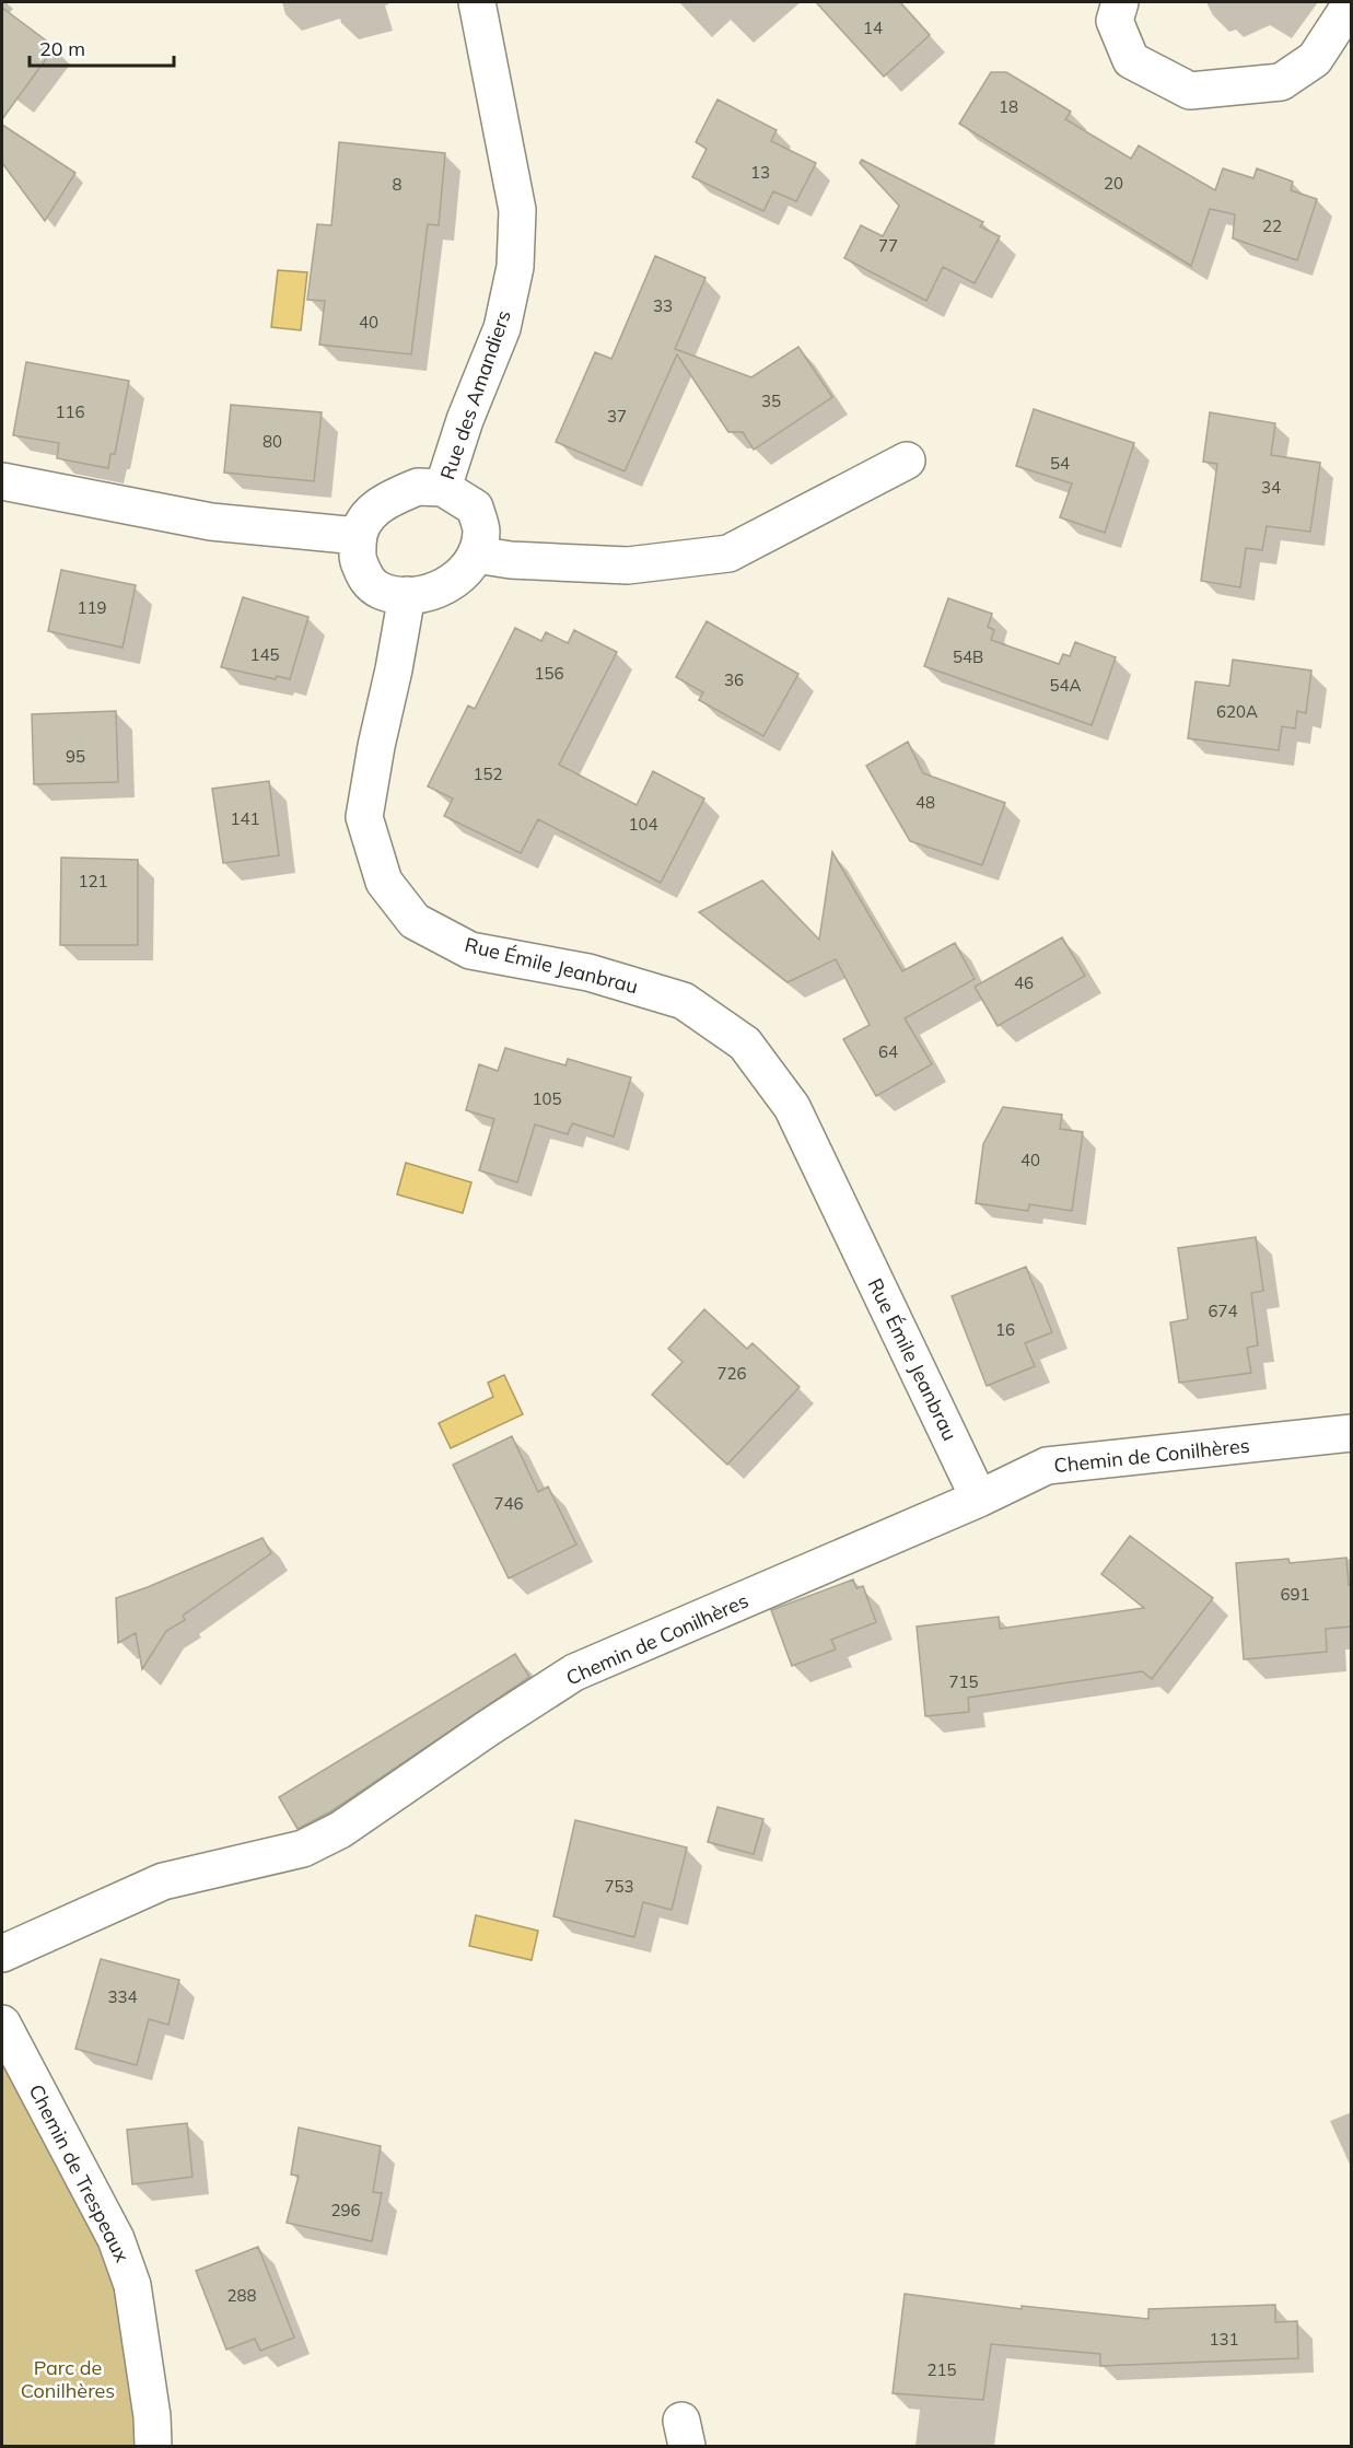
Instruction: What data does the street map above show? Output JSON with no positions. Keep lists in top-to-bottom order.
{
  "streets": {
    "street": [
      "Rue des Amandiers",
      "Rue Émile Jeanbrau",
      "Chemin de Conilhères",
      "Chemin de Trespeaux"
    ]
  },
  "crossings": [
    ["Rue des Amandiers", "Rue Émile Jeanbrau"],
    ["Rue Émile Jeanbrau", "Chemin de Conilhères"]
  ],
  "parks": ["Parc de Conilhères"],
  "house_numbers": [
    "14",
    "18",
    "13",
    "20",
    "8",
    "22",
    "77",
    "33",
    "40",
    "35",
    "116",
    "37",
    "80",
    "54",
    "34",
    "119",
    "145",
    "54B",
    "156",
    "36",
    "54A",
    "620A",
    "95",
    "152",
    "48",
    "141",
    "104",
    "121",
    "46",
    "64",
    "105",
    "40",
    "674",
    "16",
    "726",
    "746",
    "691",
    "715",
    "753",
    "334",
    "296",
    "288",
    "131",
    "215"
  ],
  "scale_bar": "20 m"
}
